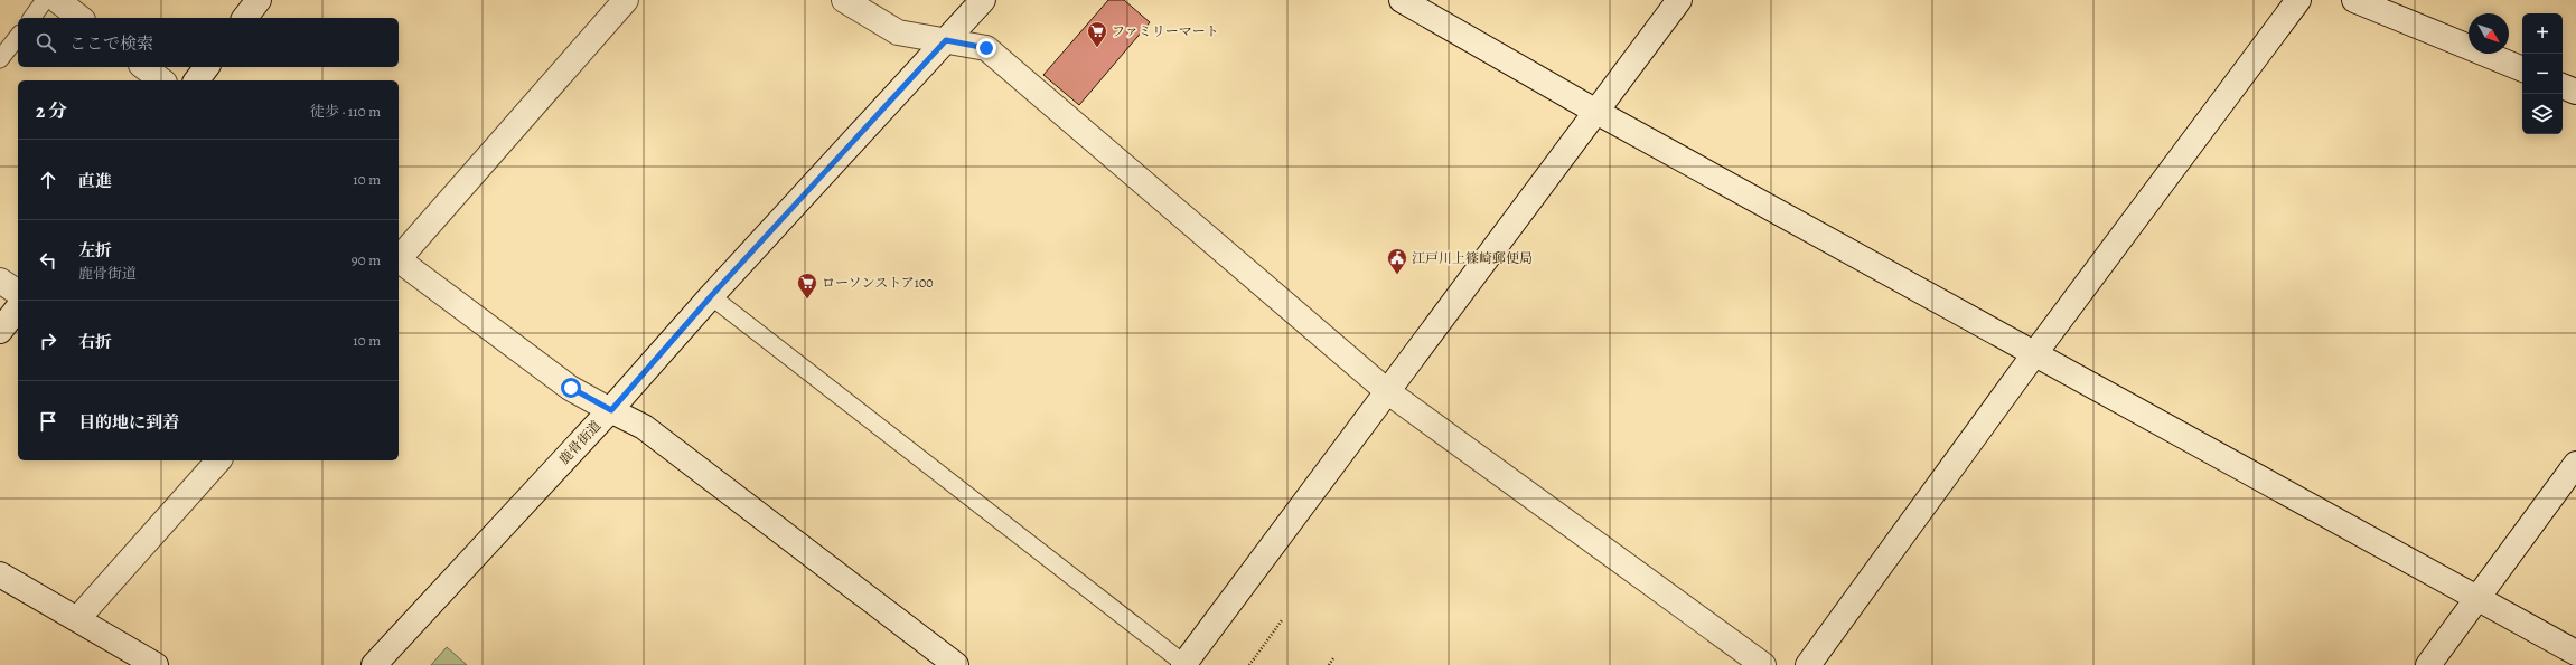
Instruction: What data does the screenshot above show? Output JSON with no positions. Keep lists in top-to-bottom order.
{
  "streets": {
    "street": ["鹿骨街道"]
  },
  "places": {
    "supermarket": ["ファミリーマート", "ローソンストア100"],
    "public building": ["江戸川上篠崎郵便局"]
  },
  "north": "bottom right",
  "page": {
    "map_buttons": ["+", "−"],
    "search": "ここで検索",
    "heading": ["2 分", "徒歩 · 110 m"],
    "list": [
      ["直進", "10 m"],
      ["左折", "鹿骨街道", "90 m"],
      ["右折", "10 m"],
      "目的地に到着"
    ]
  }
}
